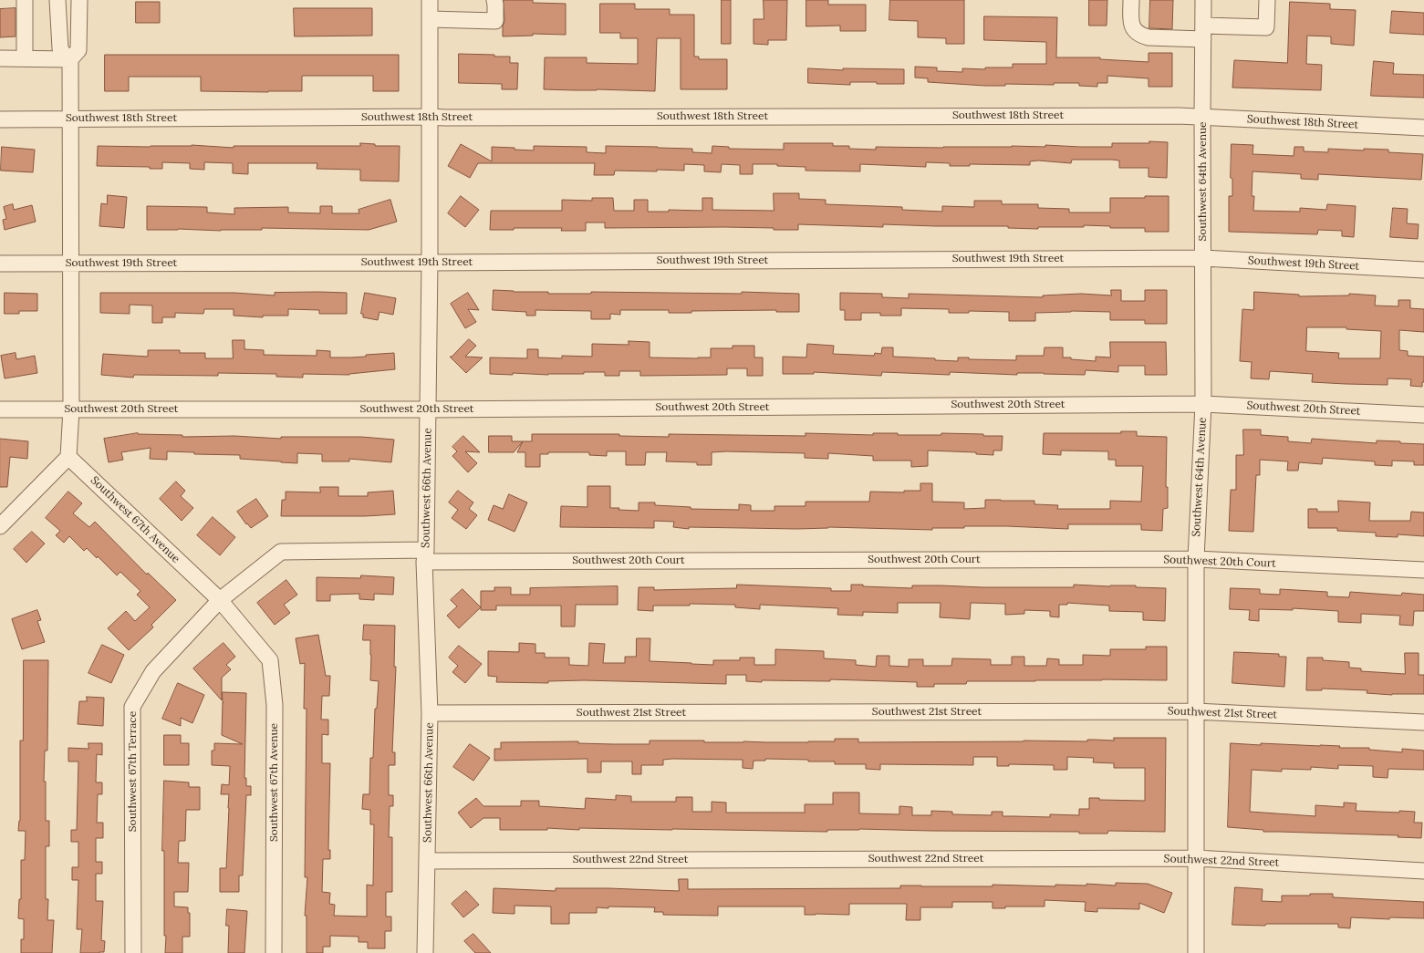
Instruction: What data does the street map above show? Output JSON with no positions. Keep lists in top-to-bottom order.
{
  "streets": {
    "street": [
      "Southwest 18th Street",
      "Southwest 64th Avenue",
      "Southwest 19th Street",
      "Southwest 20th Street",
      "Southwest 66th Avenue",
      "Southwest 67th Avenue",
      "Southwest 20th Court",
      "Southwest 21st Street",
      "Southwest 67th Terrace",
      "Southwest 22nd Street"
    ]
  },
  "crossings": [
    ["Southwest 18th Street", "Southwest 64th Avenue"],
    ["Southwest 18th Street", "Southwest 66th Avenue"],
    ["Southwest 64th Avenue", "Southwest 19th Street"],
    ["Southwest 64th Avenue", "Southwest 20th Street"],
    ["Southwest 64th Avenue", "Southwest 20th Court"],
    ["Southwest 64th Avenue", "Southwest 21st Street"],
    ["Southwest 64th Avenue", "Southwest 22nd Street"],
    ["Southwest 19th Street", "Southwest 66th Avenue"],
    ["Southwest 20th Street", "Southwest 66th Avenue"],
    ["Southwest 66th Avenue", "Southwest 20th Court"],
    ["Southwest 66th Avenue", "Southwest 21st Street"],
    ["Southwest 66th Avenue", "Southwest 22nd Street"],
    ["Southwest 67th Avenue", "Southwest 20th Court"],
    ["Southwest 67th Avenue", "Southwest 67th Terrace"],
    ["Southwest 20th Court", "Southwest 67th Terrace"]
  ]
}
